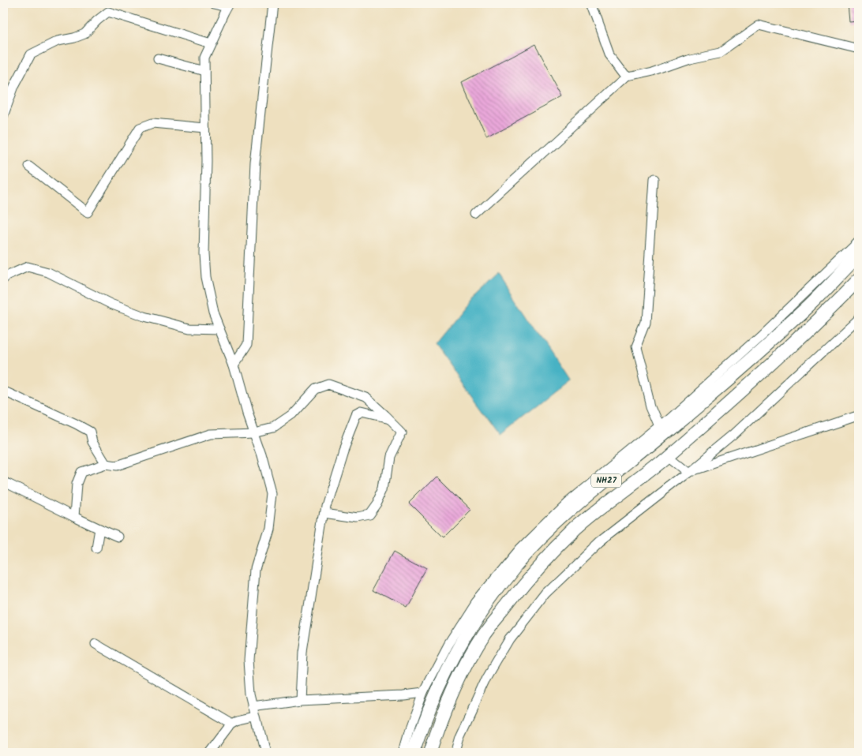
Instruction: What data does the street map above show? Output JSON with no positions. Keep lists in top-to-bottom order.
{
  "streets": {
    "highway": ["NH27"]
  }
}
